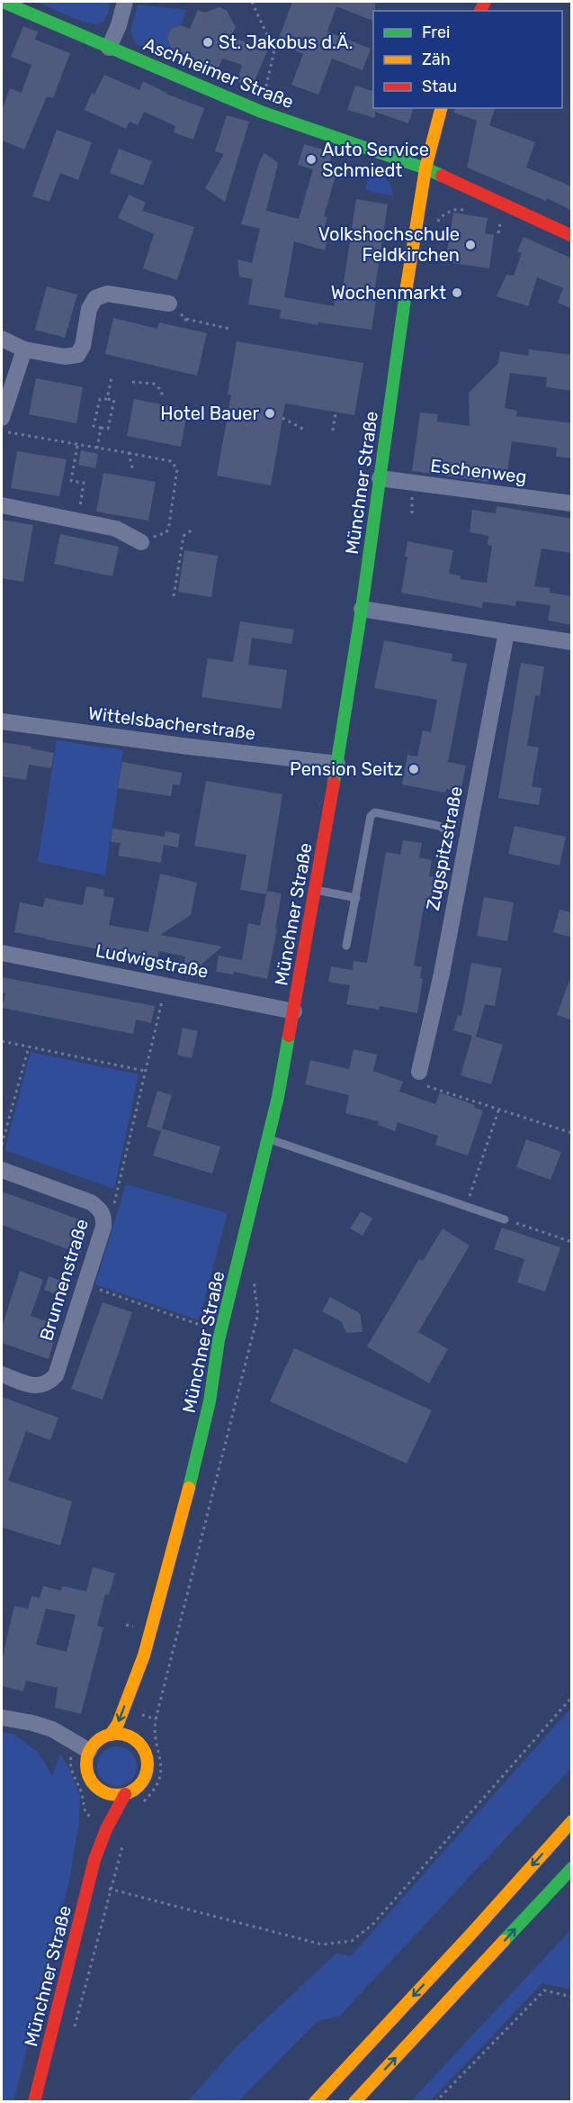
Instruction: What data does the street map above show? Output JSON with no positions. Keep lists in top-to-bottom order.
{
  "streets": {
    "main road": ["Aschheimer Straße", "Münchner Straße"],
    "street": [
      "Eschenweg",
      "Wittelsbacherstraße",
      "Zugspitzstraße",
      "Ludwigstraße",
      "Brunnenstraße"
    ]
  },
  "crossings": [
    ["Aschheimer Straße", "Münchner Straße"],
    ["Eschenweg", "Münchner Straße"],
    ["Münchner Straße", "Wittelsbacherstraße"],
    ["Münchner Straße", "Ludwigstraße"]
  ],
  "places": [
    "St. Jakobus d.Ä.",
    "Auto Service Schmiedt",
    "Volkshochschule Feldkirchen",
    "Wochenmarkt",
    "Hotel Bauer",
    "Pension Seitz"
  ],
  "legend": ["Frei", "Zäh", "Stau"]
}
